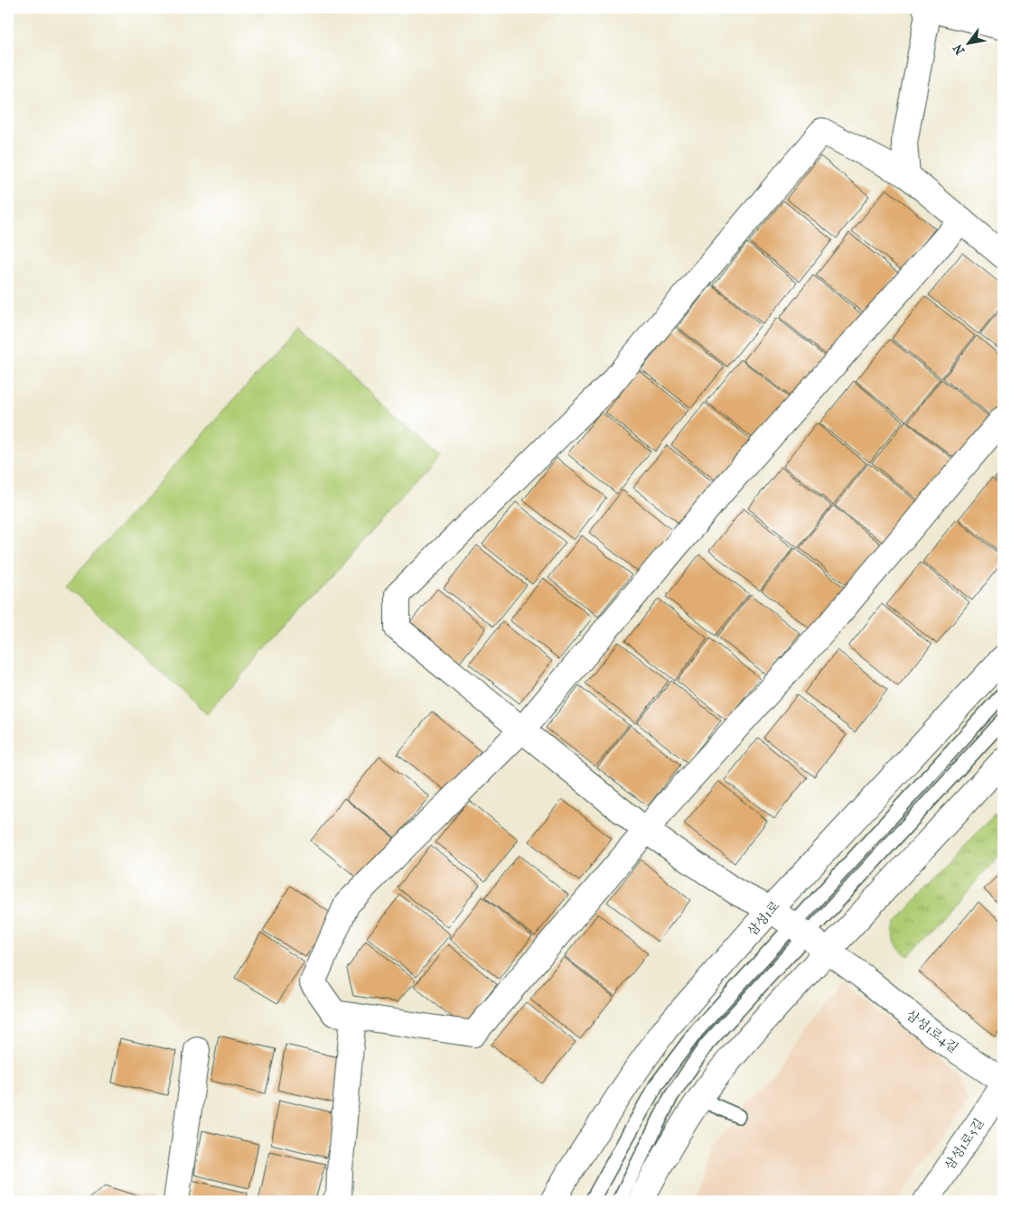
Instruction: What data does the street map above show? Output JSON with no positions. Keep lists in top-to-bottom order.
{
  "streets": {
    "street": ["삼성1로", "삼성1로4길", "삼성1로5길"]
  },
  "crossings": [
    ["삼성1로", "삼성1로4길"]
  ],
  "north": "bottom left"
}
